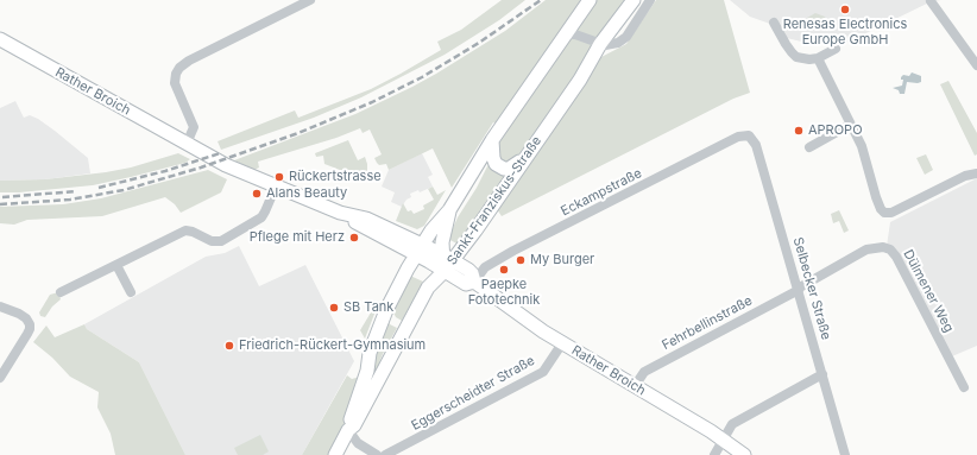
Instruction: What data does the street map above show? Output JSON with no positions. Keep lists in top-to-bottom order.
{
  "streets": {
    "main road": ["Rather Broich", "Sankt-Franziskus-Straße"],
    "street": [
      "Eckampstraße",
      "Selbecker Straße",
      "Dülmener Weg",
      "Fehrbellinstraße",
      "Eggerscheidter Straße"
    ]
  },
  "crossings": [
    ["Rather Broich", "Eckampstraße"],
    ["Rather Broich", "Sankt-Franziskus-Straße"],
    ["Rather Broich", "Fehrbellinstraße"],
    ["Rather Broich", "Eggerscheidter Straße"],
    ["Eckampstraße", "Selbecker Straße"],
    ["Selbecker Straße", "Dülmener Weg"],
    ["Selbecker Straße", "Fehrbellinstraße"],
    ["Dülmener Weg", "Fehrbellinstraße"]
  ],
  "places": [
    "Renesas Electronics Europe GmbH",
    "APROPO",
    "Rückertstrasse",
    "Alans Beauty",
    "Pflege mit Herz",
    "My Burger",
    "Paepke Fototechnik",
    "SB Tank",
    "Friedrich-Rückert-Gymnasium"
  ]
}
